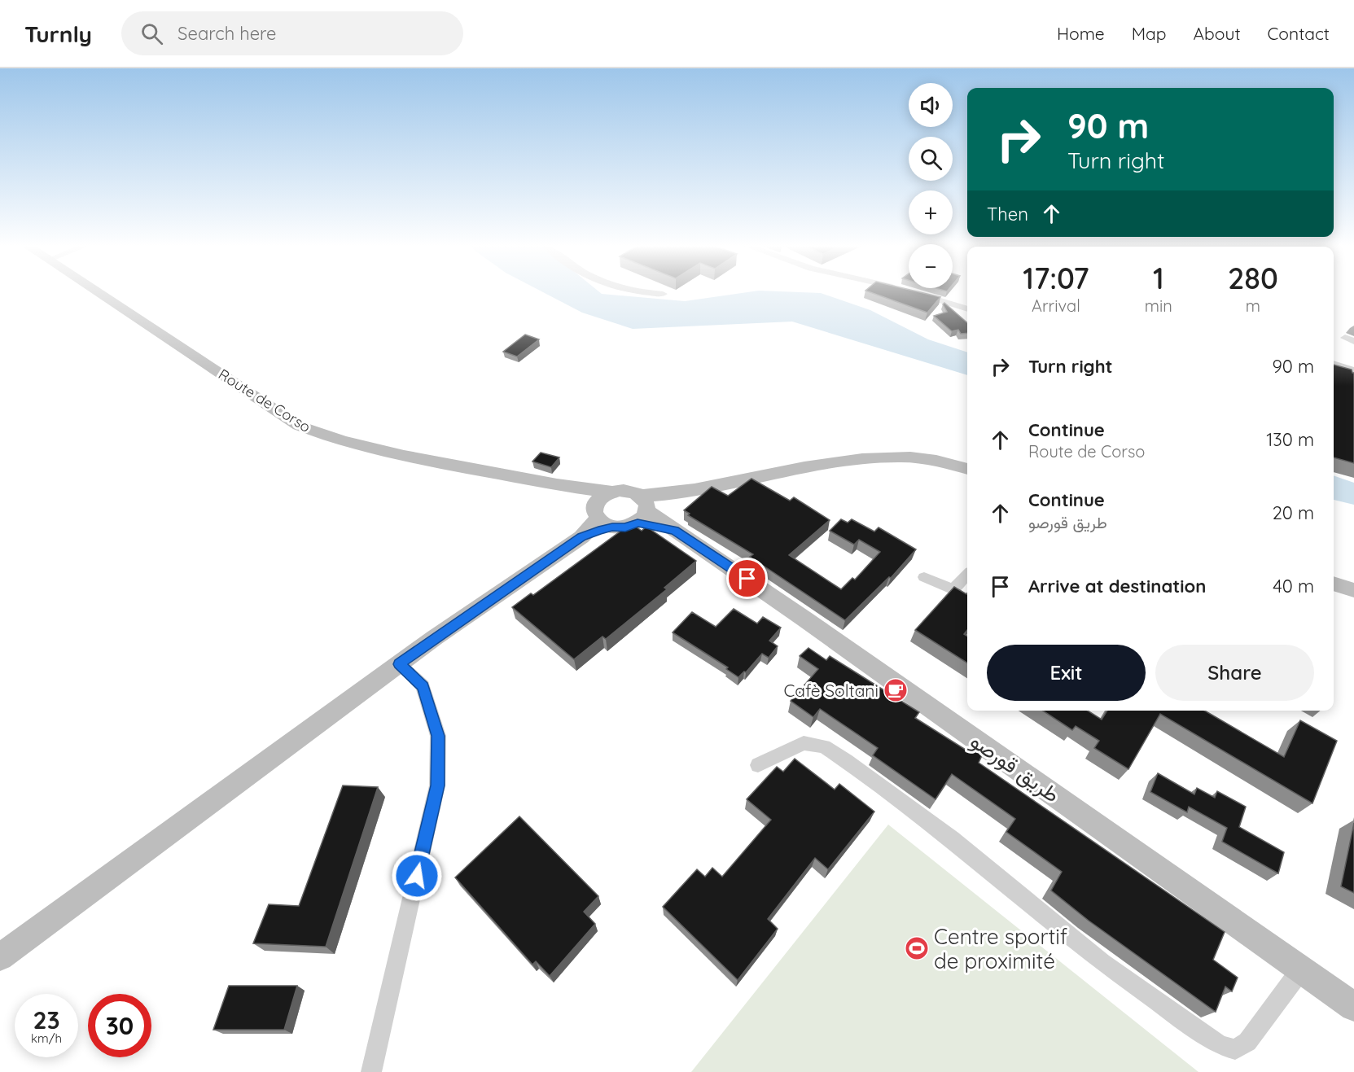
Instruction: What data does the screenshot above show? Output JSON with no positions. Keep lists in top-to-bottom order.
{
  "streets": {
    "main road": ["Route de Corso", "طريق قورصو"]
  },
  "crossings": [
    ["Route de Corso", "طريق قورصو"]
  ],
  "places": {
    "cafe": ["Cafè Soltani"],
    "sports": ["Centre sportif de proximité"]
  },
  "page": {
    "header": "Turnly",
    "search": "Search here",
    "nav": [
      "Home",
      "Map",
      "About",
      "Contact"
    ],
    "map_buttons": ["+", "−"],
    "turn": ["90 m", "Turn right"],
    "then": "Then",
    "eta": [
      "17:07",
      "Arrival",
      "1",
      "min",
      "280",
      "m"
    ],
    "list": [
      {
        "name": "Turn right",
        "value": "90 m"
      },
      {
        "name": "Continue",
        "note": "Route de Corso",
        "value": "130 m"
      },
      {
        "name": "Continue",
        "note": "طريق قورصو",
        "value": "20 m"
      },
      {
        "name": "Arrive at destination",
        "value": "40 m"
      }
    ],
    "buttons": ["Exit", "Share"],
    "speed": "23 km/h",
    "limit": "30"
  }
}
